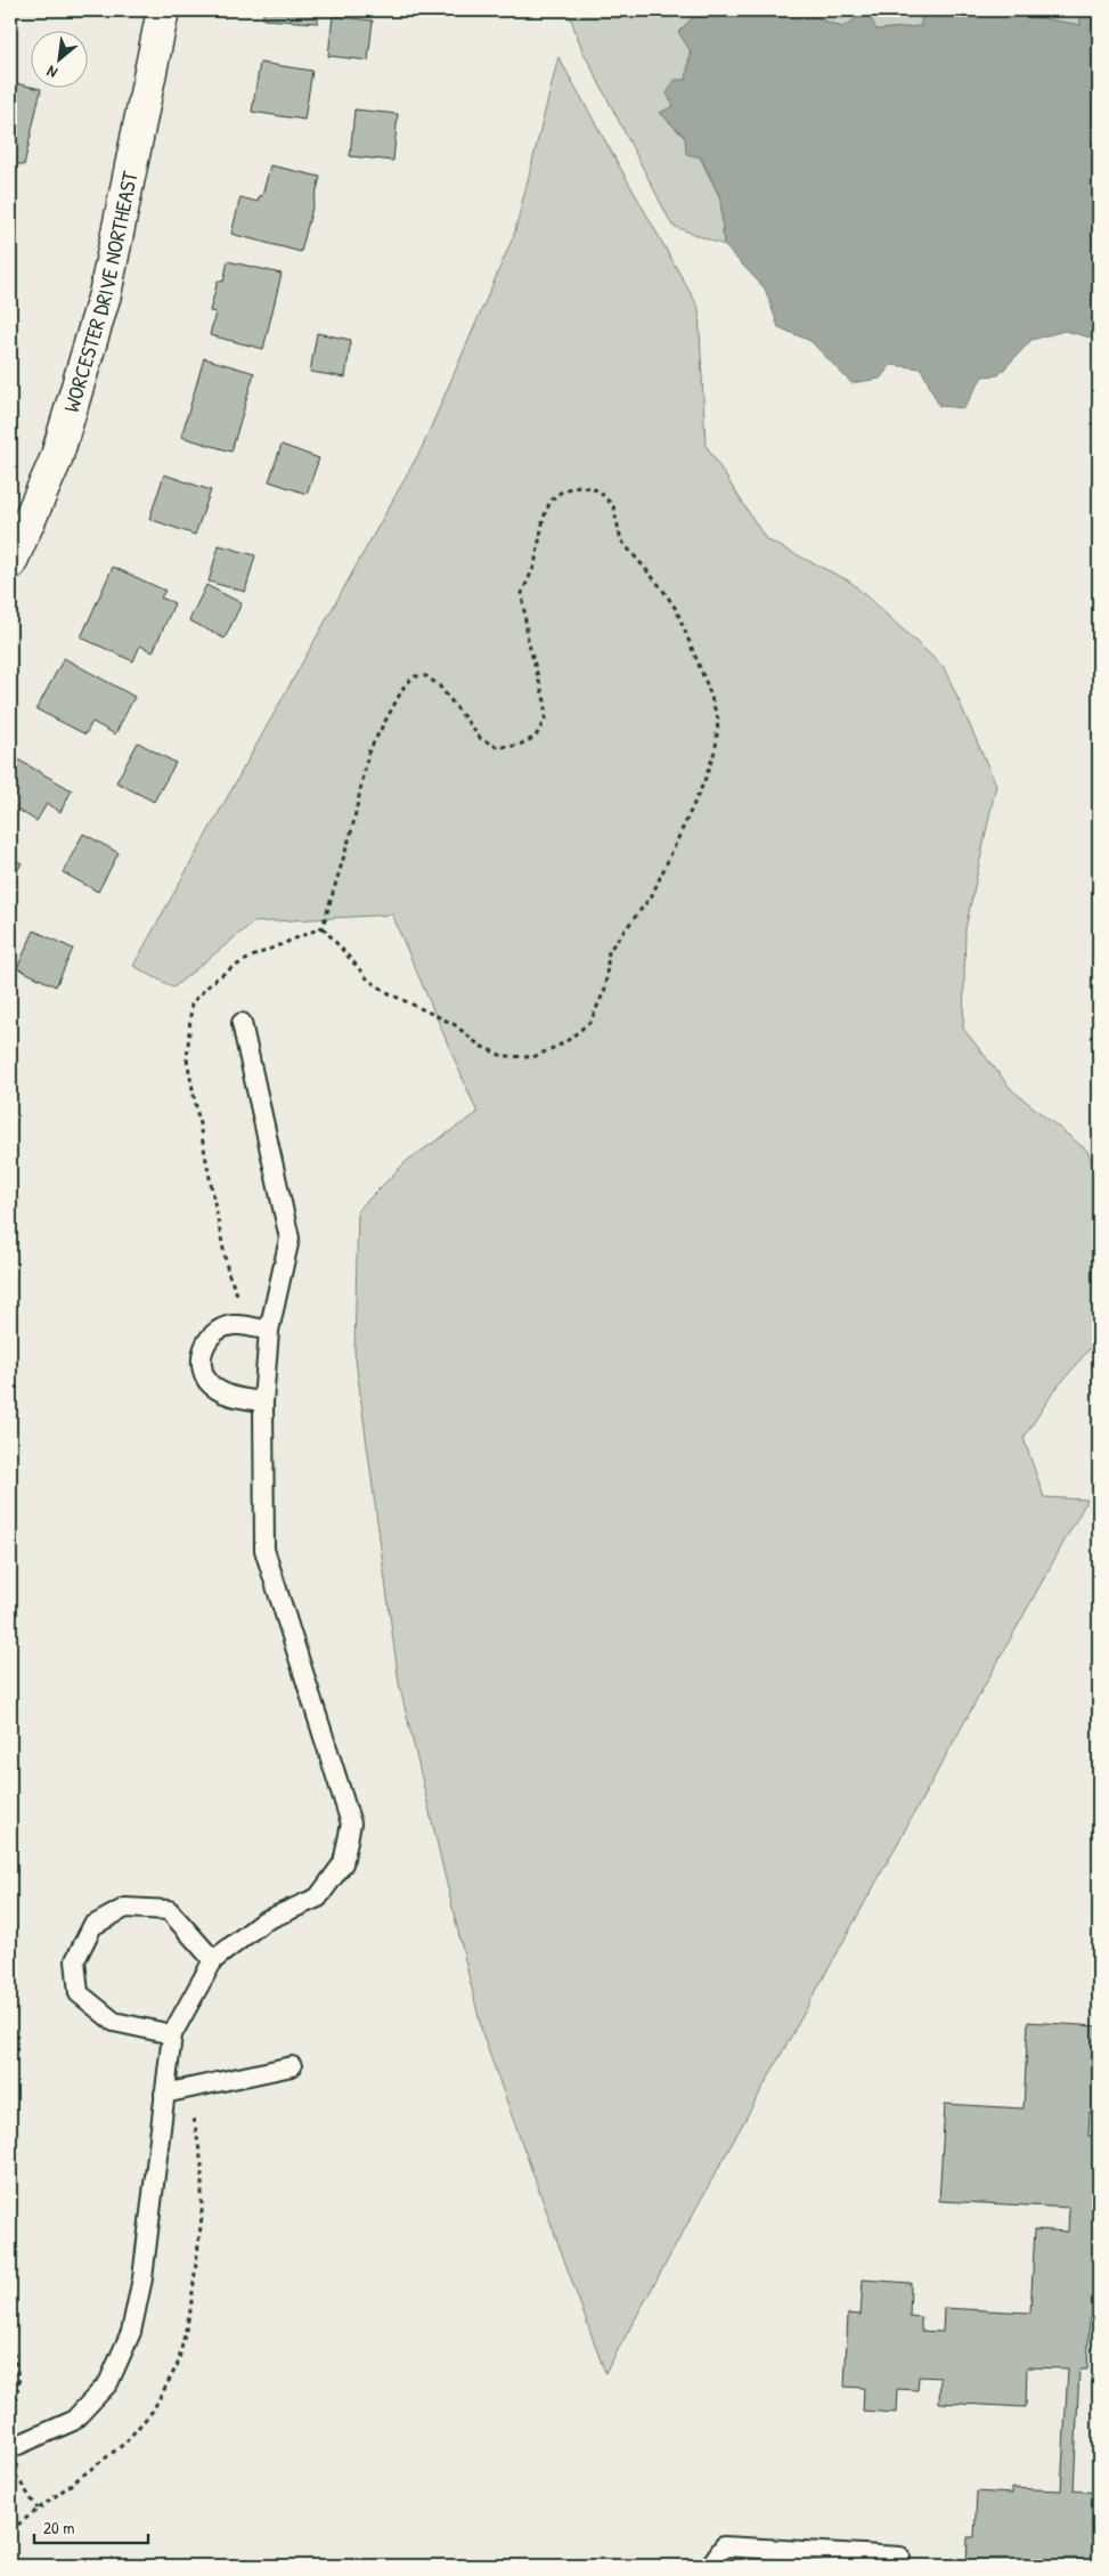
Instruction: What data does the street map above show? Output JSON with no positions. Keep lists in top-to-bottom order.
{
  "streets": {
    "street": ["WORCESTER DRIVE NORTHEAST"]
  },
  "scale_bar": "20 m",
  "north": "bottom left"
}
